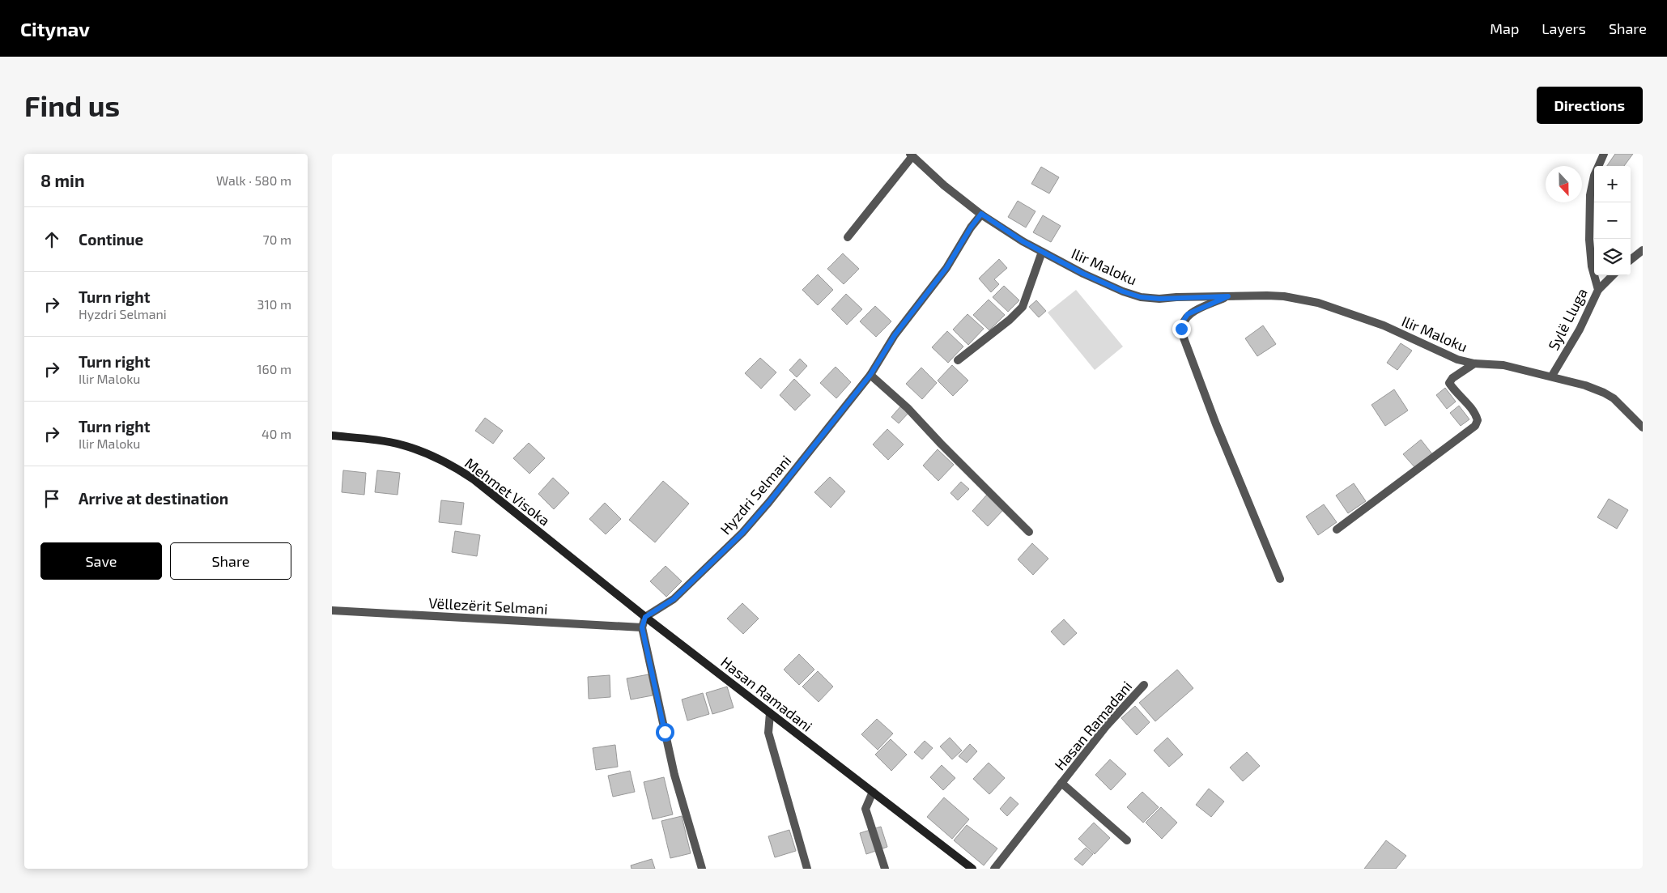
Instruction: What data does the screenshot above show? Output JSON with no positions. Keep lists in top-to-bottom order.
{
  "streets": {
    "main road": ["Mehmet Visoka", "Hasan Ramadani"],
    "street": [
      "Ilir Maloku",
      "Sylë Lluga",
      "Hyzdri Selmani",
      "Vëllezërit Selmani"
    ]
  },
  "crossings": [
    ["Ilir Maloku", "Sylë Lluga"],
    ["Ilir Maloku", "Hyzdri Selmani"],
    ["Mehmet Visoka", "Hyzdri Selmani"],
    ["Mehmet Visoka", "Hasan Ramadani"],
    ["Hyzdri Selmani", "Hasan Ramadani"]
  ],
  "north": "bottom",
  "page": {
    "header": "Citynav",
    "nav": ["Map", "Layers", "Share"],
    "buttons": [
      "Directions",
      ["Save", "Share"]
    ],
    "title": "Find us",
    "heading": ["8 min", "Walk · 580 m"],
    "map_buttons": ["+", "−"],
    "list": [
      ["Continue", "70 m"],
      ["Turn right", "Hyzdri Selmani", "310 m"],
      ["Turn right", "Ilir Maloku", "160 m"],
      ["Turn right", "Ilir Maloku", "40 m"],
      "Arrive at destination"
    ]
  }
}
